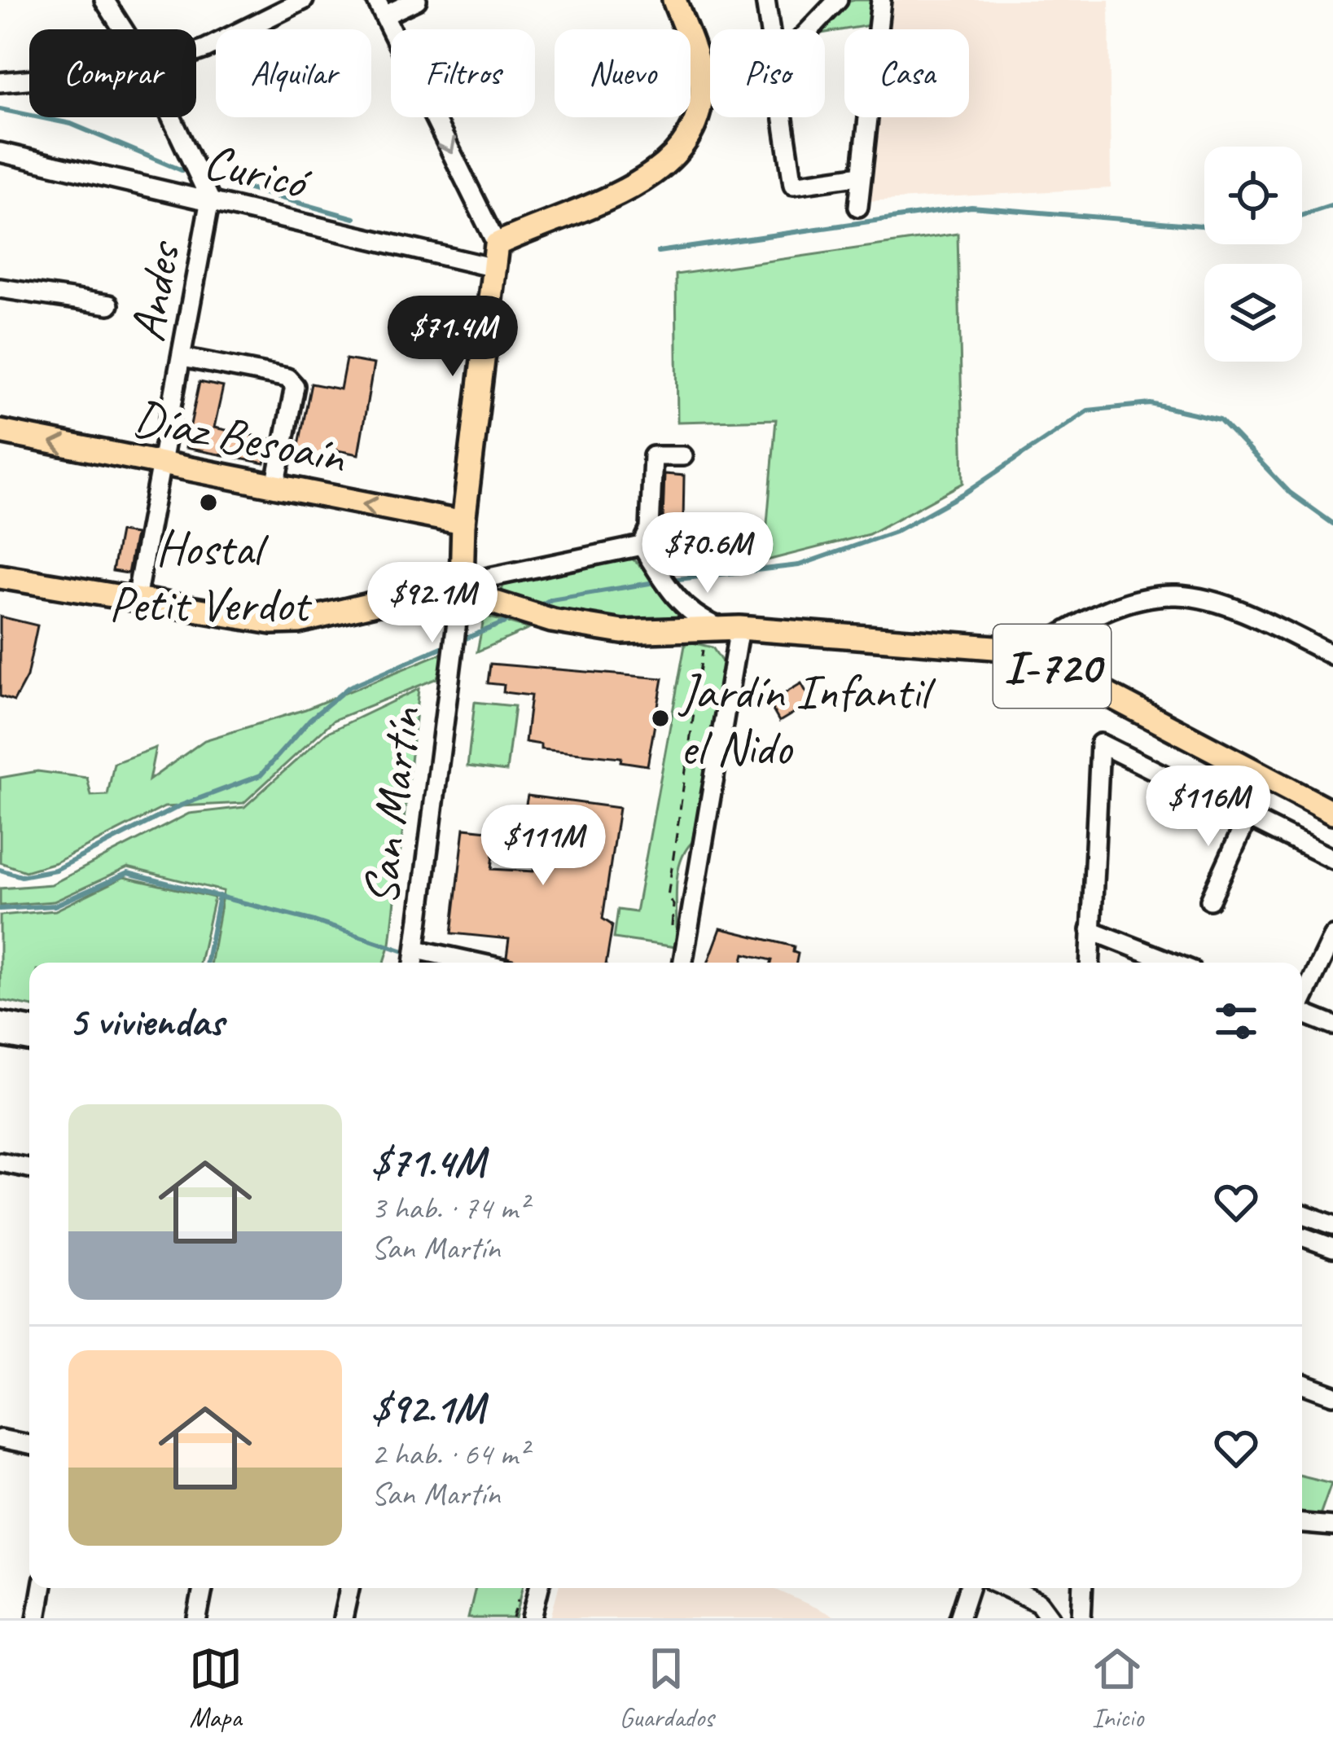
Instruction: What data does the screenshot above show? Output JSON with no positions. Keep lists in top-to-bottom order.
{
  "streets": {
    "main road": ["Díaz Besoaín", "I-720", "San Martín"],
    "street": ["Curicó", "Andes"]
  },
  "crossings": [
    ["Curicó", "Andes"],
    ["Curicó", "San Martín"],
    ["Andes", "Díaz Besoaín"],
    ["Díaz Besoaín", "San Martín"],
    ["I-720", "San Martín"]
  ],
  "places": ["Hostal Petit Verdot", "Jardín Infantil el Nido"],
  "page": {
    "chip": [
      "Comprar",
      "Alquilar",
      "Filtros",
      "Nuevo",
      "Piso",
      "Casa"
    ],
    "price": [
      "$71.4M",
      "$70.6M",
      "$92.1M",
      "$116M",
      "$111M"
    ],
    "heading": "5 viviendas",
    "list": [
      {
        "name": "$71.4M",
        "note": "3 hab. · 74 m² · San Martín"
      },
      {
        "name": "$92.1M",
        "note": "2 hab. · 64 m² · San Martín"
      }
    ],
    "tabs": ["Mapa", "Guardados", "Inicio"]
  }
}
